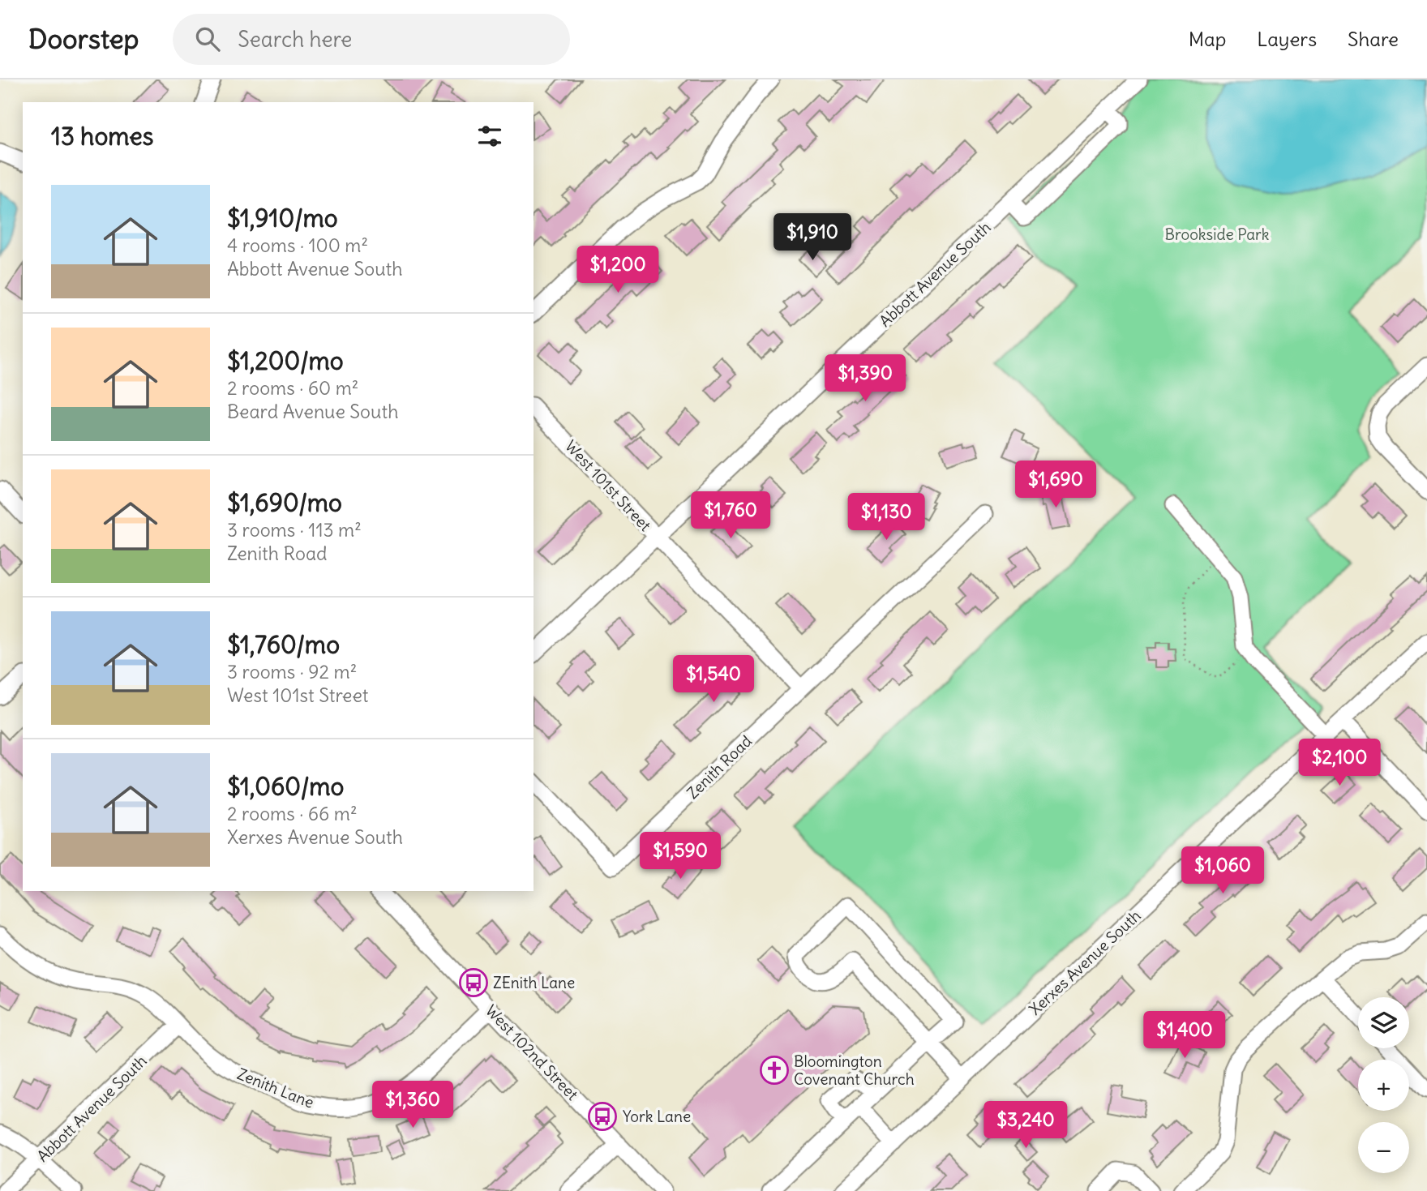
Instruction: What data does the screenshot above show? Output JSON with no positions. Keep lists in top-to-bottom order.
{
  "streets": {
    "street": [
      "Abbott Avenue South",
      "West 101st Street",
      "Zenith Road",
      "Xerxes Avenue South",
      "West 102nd Street",
      "Zenith Lane"
    ]
  },
  "crossings": [
    ["Abbott Avenue South", "West 101st Street"],
    ["Abbott Avenue South", "Zenith Lane"],
    ["West 101st Street", "Zenith Road"],
    ["West 102nd Street", "Zenith Lane"]
  ],
  "parks": ["Brookside Park"],
  "places": {
    "bus stop": ["ZEnith Lane", "York Lane"],
    "church": ["Bloomington Covenant Church"]
  },
  "page": {
    "header": "Doorstep",
    "search": "Search here",
    "nav": ["Map", "Layers", "Share"],
    "heading": "13 homes",
    "list": [
      {
        "name": "$1,910/mo",
        "note": "4 rooms · 100 m² · Abbott Avenue South"
      },
      {
        "name": "$1,200/mo",
        "note": "2 rooms · 60 m² · Beard Avenue South"
      },
      {
        "name": "$1,690/mo",
        "note": "3 rooms · 113 m² · Zenith Road"
      },
      {
        "name": "$1,760/mo",
        "note": "3 rooms · 92 m² · West 101st Street"
      },
      {
        "name": "$1,060/mo",
        "note": "2 rooms · 66 m² · Xerxes Avenue South"
      }
    ],
    "price": [
      "$1,910",
      "$1,200",
      "$1,390",
      "$1,690",
      "$1,760",
      "$1,130",
      "$1,540",
      "$2,100",
      "$1,590",
      "$1,060",
      "$1,400",
      "$1,360",
      "$3,240"
    ],
    "map_buttons": ["+", "−"]
  }
}
